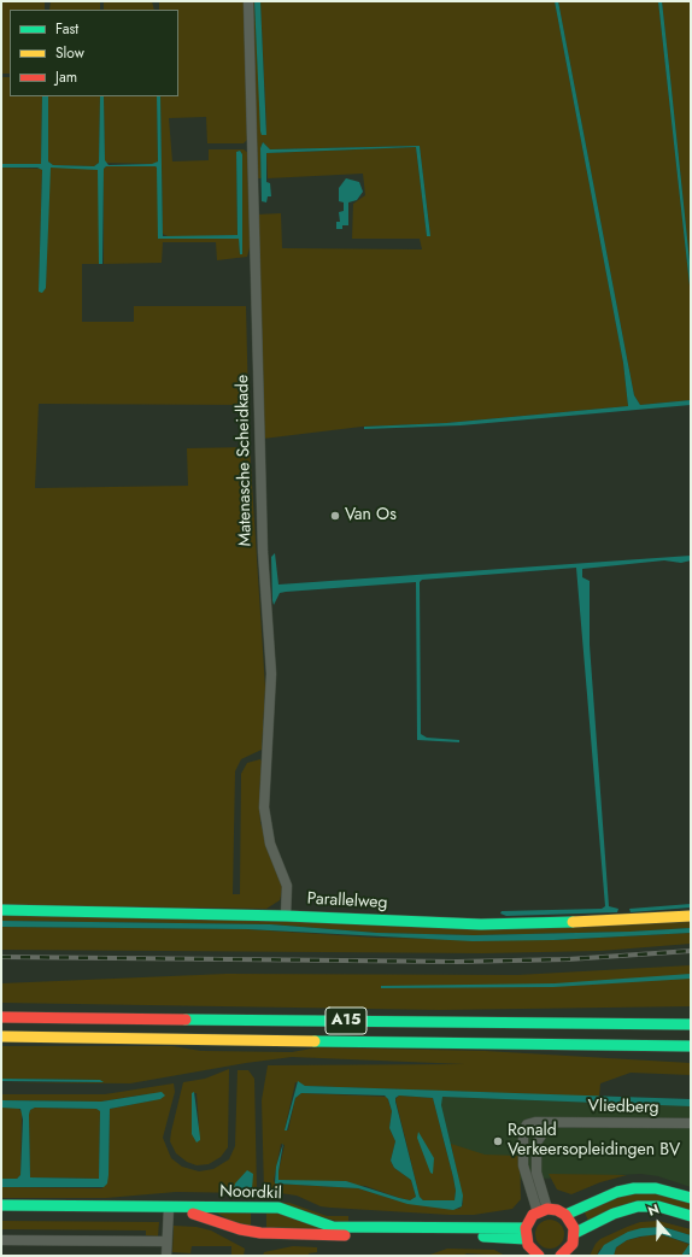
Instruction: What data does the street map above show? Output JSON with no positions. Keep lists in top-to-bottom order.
{
  "streets": {
    "main road": ["Parallelweg", "A15", "Noordkil"],
    "street": ["Matenasche Scheidkade", "Vliedberg"]
  },
  "crossings": [
    ["Matenasche Scheidkade", "Parallelweg"]
  ],
  "places": ["Van Os", "Ronald Verkeersopleidingen BV"],
  "legend": ["Fast", "Slow", "Jam"],
  "north": "top"
}
